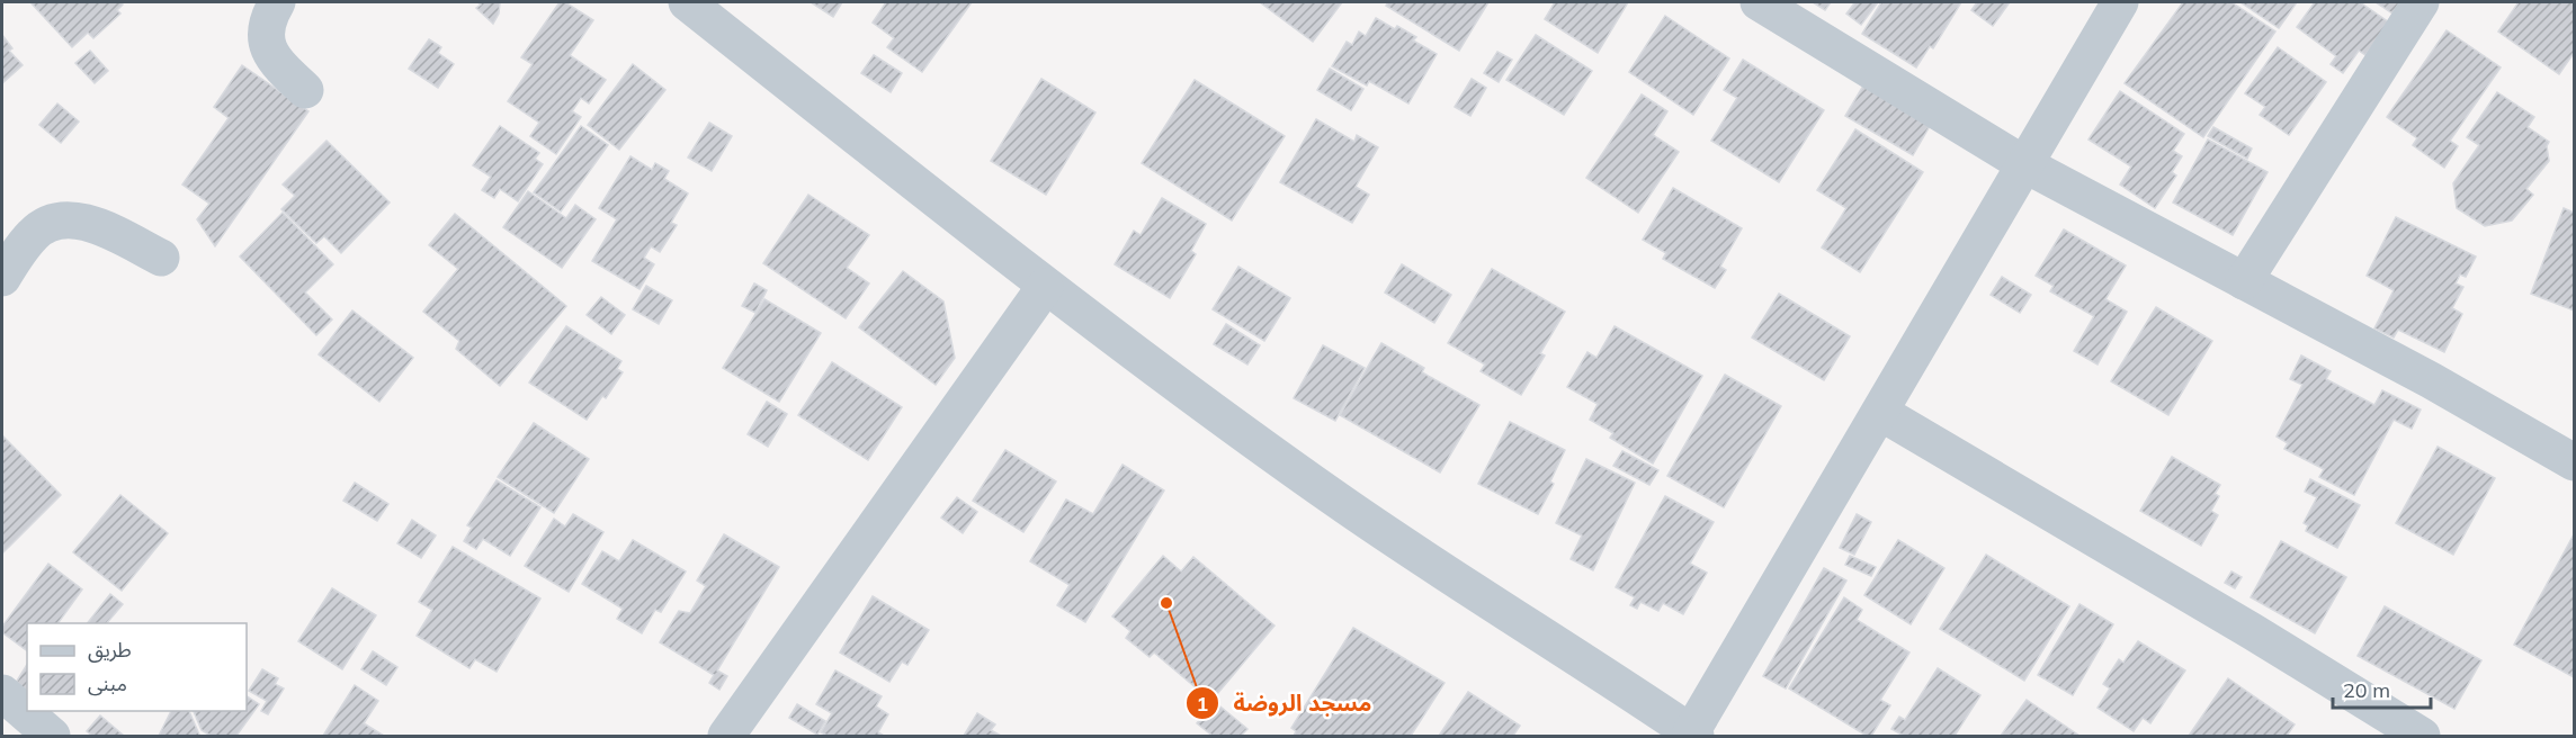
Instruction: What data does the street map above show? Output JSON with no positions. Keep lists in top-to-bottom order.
{
  "places": ["مسجد الروضة"],
  "legend": ["طريق", "مبنى"],
  "scale_bar": "20 m"
}
